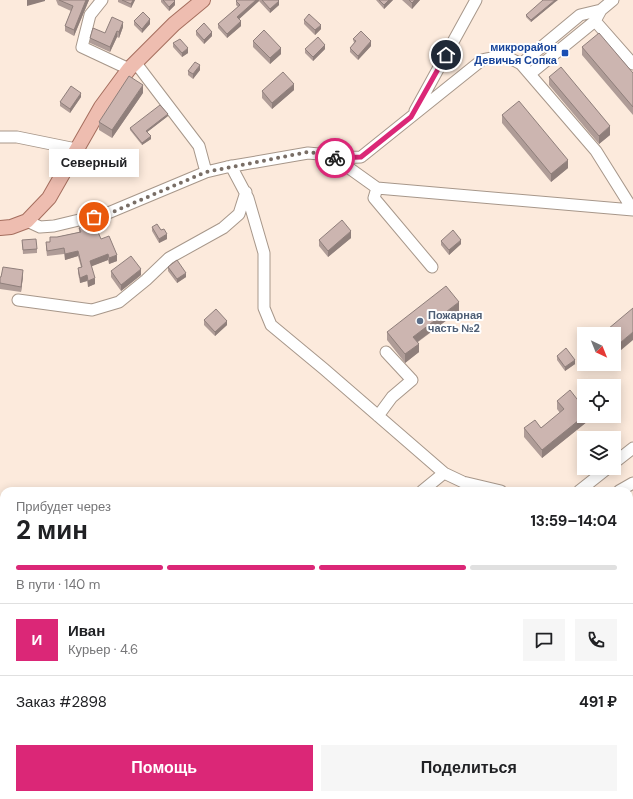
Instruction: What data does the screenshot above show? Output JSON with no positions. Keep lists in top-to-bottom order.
{
  "places": {
    "transit": ["микрорайон Девичья Сопка"],
    "other": ["Северный", "Пожарная часть №2"]
  },
  "north": "bottom right",
  "page": {
    "bubble": "Северный",
    "heading": ["2 мин", "Прибудет через", "13:59–14:04"],
    "panel": [
      "Иван",
      "Курьер · 4.6",
      "Заказ #2898",
      "491 ₽"
    ],
    "bar": "В пути · 140 m",
    "round": "И",
    "buttons": ["Помощь", "Поделиться"]
  }
}
